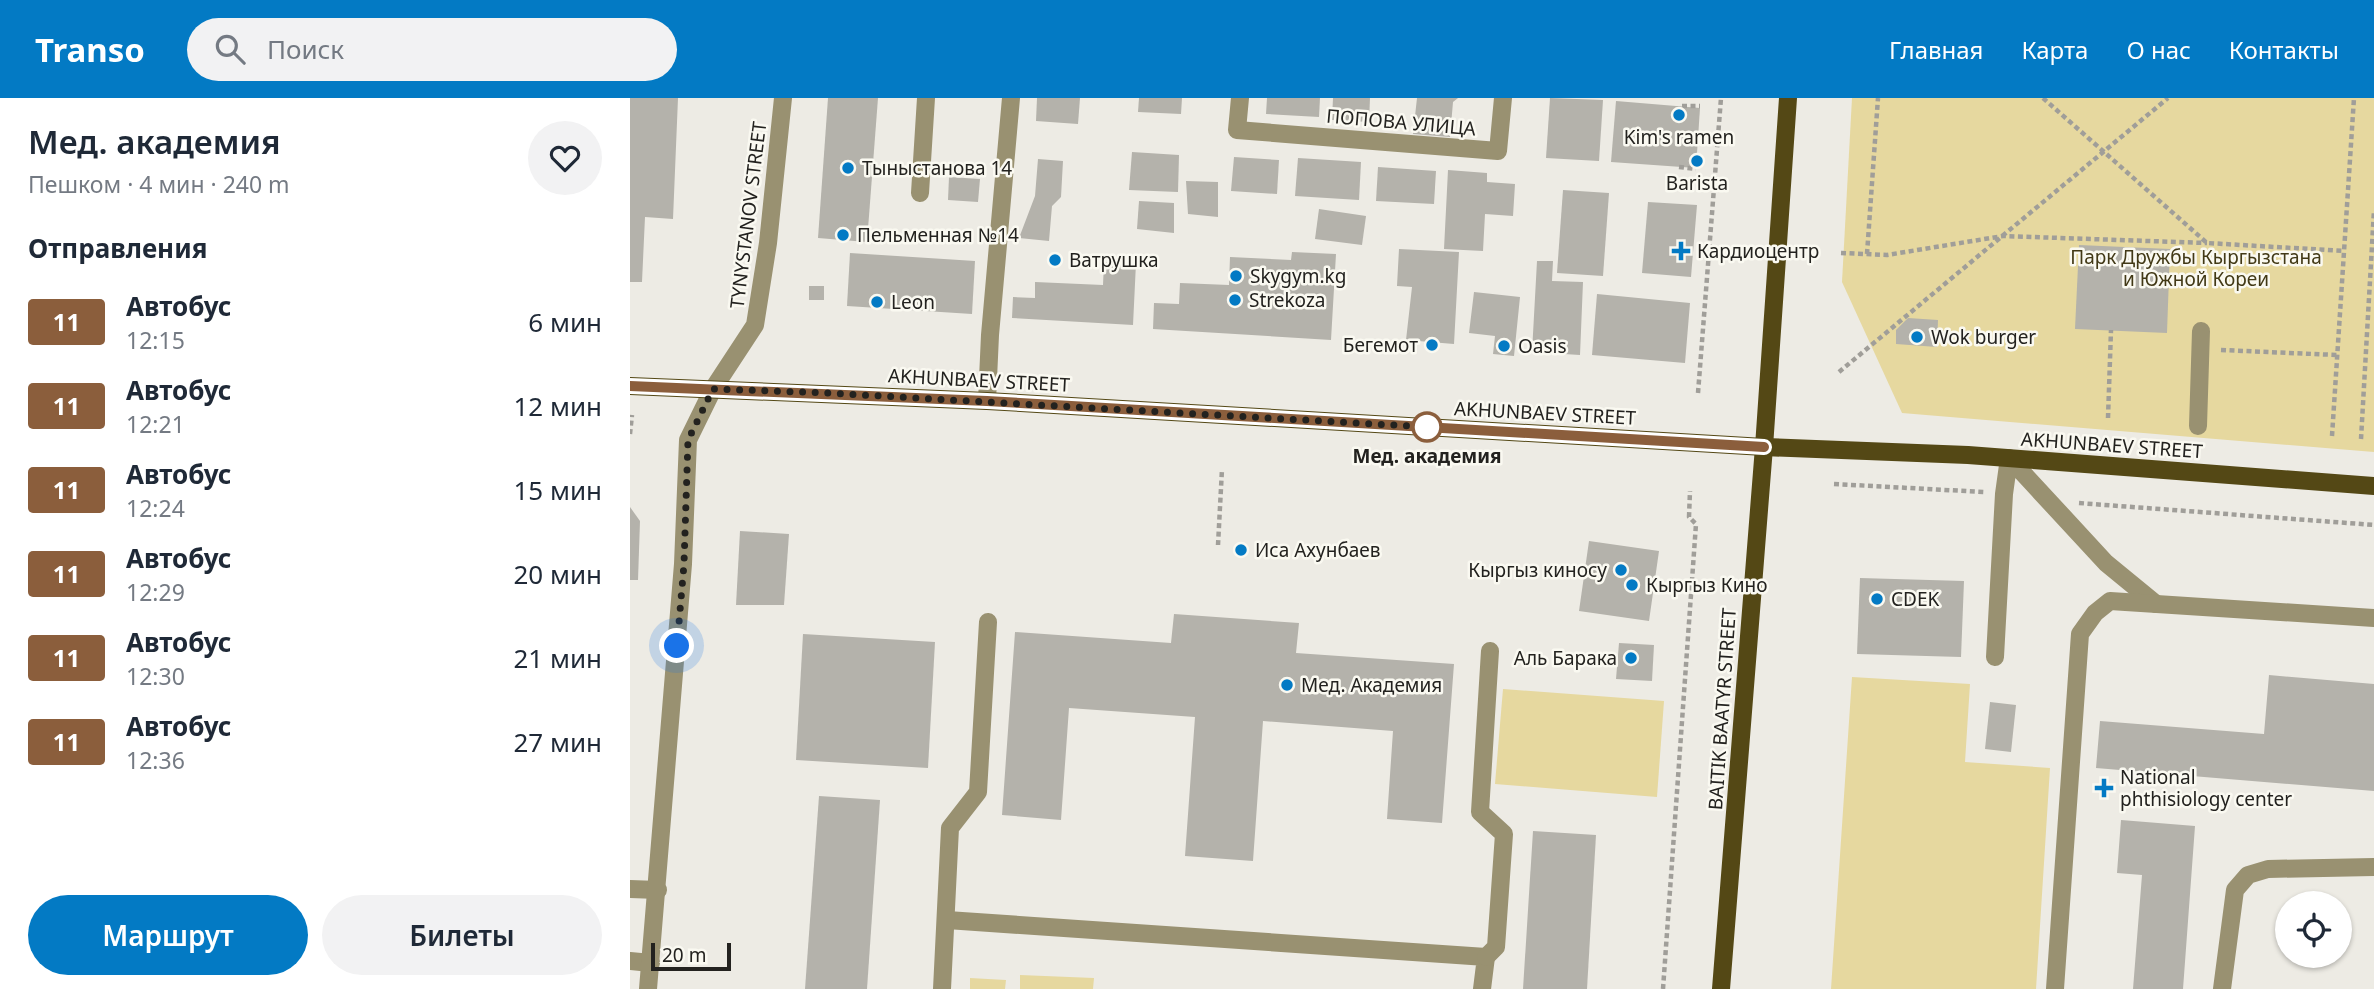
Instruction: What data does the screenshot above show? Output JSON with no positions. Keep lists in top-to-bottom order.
{
  "streets": {
    "main road": ["AKHUNBAEV STREET", "BAITIK BAATYR STREET"],
    "street": ["ПОПОВА УЛИЦА", "TYNYSTANOV STREET"]
  },
  "crossings": [
    ["TYNYSTANOV STREET", "AKHUNBAEV STREET"],
    ["AKHUNBAEV STREET", "BAITIK BAATYR STREET"]
  ],
  "parks": ["Парк Дружбы Кыргызстана и Южной Кореи"],
  "places": {
    "other": [
      "Kim's ramen",
      "Barista",
      "Тыныстанова 14",
      "Пельменная №14",
      "Ватрушка",
      "Skygym.kg",
      "Strekoza",
      "Leon",
      "Wok burger",
      "Бегемот",
      "Oasis",
      "Мед. академия",
      "Иса Ахунбаев",
      "Кыргыз киносу",
      "Кыргыз Кино",
      "CDEK",
      "Аль Барака",
      "Мед. Академия"
    ],
    "health": ["Кардиоцентр", "National phthisiology center"]
  },
  "lines": ["bus line 11"],
  "scale_bar": "20 m",
  "page": {
    "header": "Transo",
    "search": "Поиск",
    "nav": [
      "Главная",
      "Карта",
      "О нас",
      "Контакты"
    ],
    "heading": [
      ["Мед. академия", "Пешком · 4 мин · 240 m"],
      "Отправления"
    ],
    "list": [
      {
        "mark": "11",
        "name": "Автобус",
        "note": "12:15",
        "value": "6 мин"
      },
      {
        "mark": "11",
        "name": "Автобус",
        "note": "12:21",
        "value": "12 мин"
      },
      {
        "mark": "11",
        "name": "Автобус",
        "note": "12:24",
        "value": "15 мин"
      },
      {
        "mark": "11",
        "name": "Автобус",
        "note": "12:29",
        "value": "20 мин"
      },
      {
        "mark": "11",
        "name": "Автобус",
        "note": "12:30",
        "value": "21 мин"
      },
      {
        "mark": "11",
        "name": "Автобус",
        "note": "12:36",
        "value": "27 мин"
      }
    ],
    "buttons": ["Маршрут", "Билеты"],
    "scale": "20 m"
  }
}
